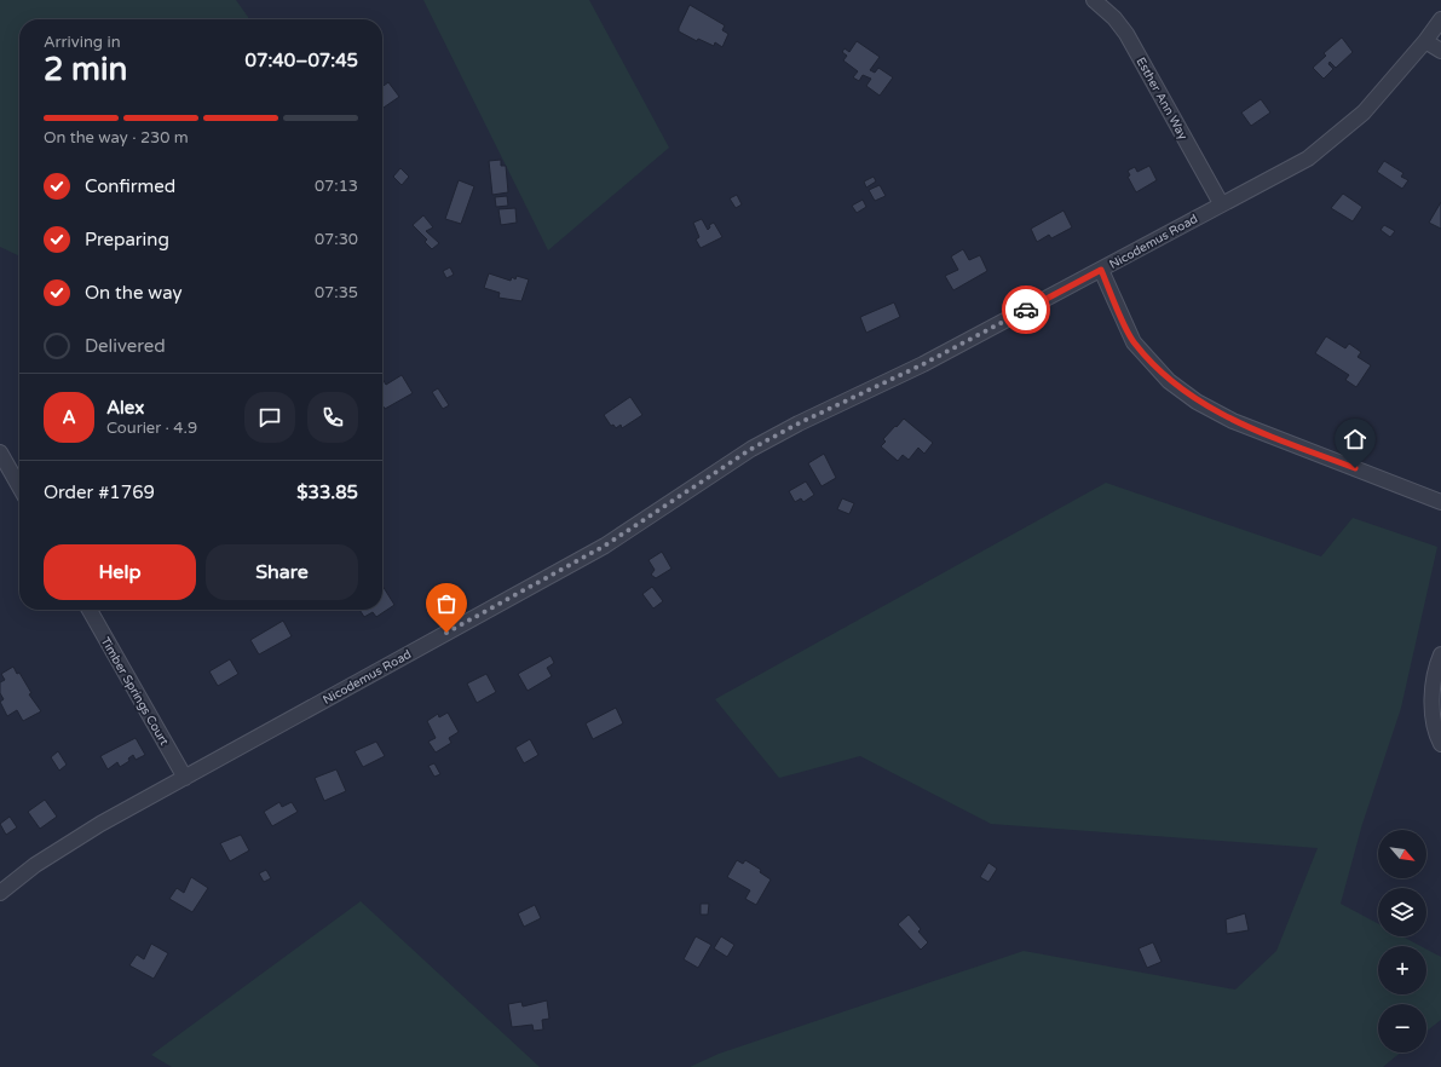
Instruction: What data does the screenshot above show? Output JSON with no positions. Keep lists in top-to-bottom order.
{
  "streets": {
    "street": ["Esther Ann Way", "Nicodemus Road", "Timber Springs Court"]
  },
  "crossings": [
    ["Esther Ann Way", "Nicodemus Road"],
    ["Nicodemus Road", "Timber Springs Court"]
  ],
  "north": "bottom right",
  "page": {
    "heading": ["2 min", "Arriving in", "07:40–07:45"],
    "panel": [
      "Alex",
      "Courier · 4.9",
      "Order #1769",
      "$33.85"
    ],
    "bar": "On the way · 230 m",
    "list": [
      ["Confirmed", "07:13"],
      ["Preparing", "07:30"],
      ["On the way", "07:35"],
      "Delivered"
    ],
    "round": "A",
    "buttons": ["Help", "Share"],
    "map_buttons": ["+", "−"]
  }
}
